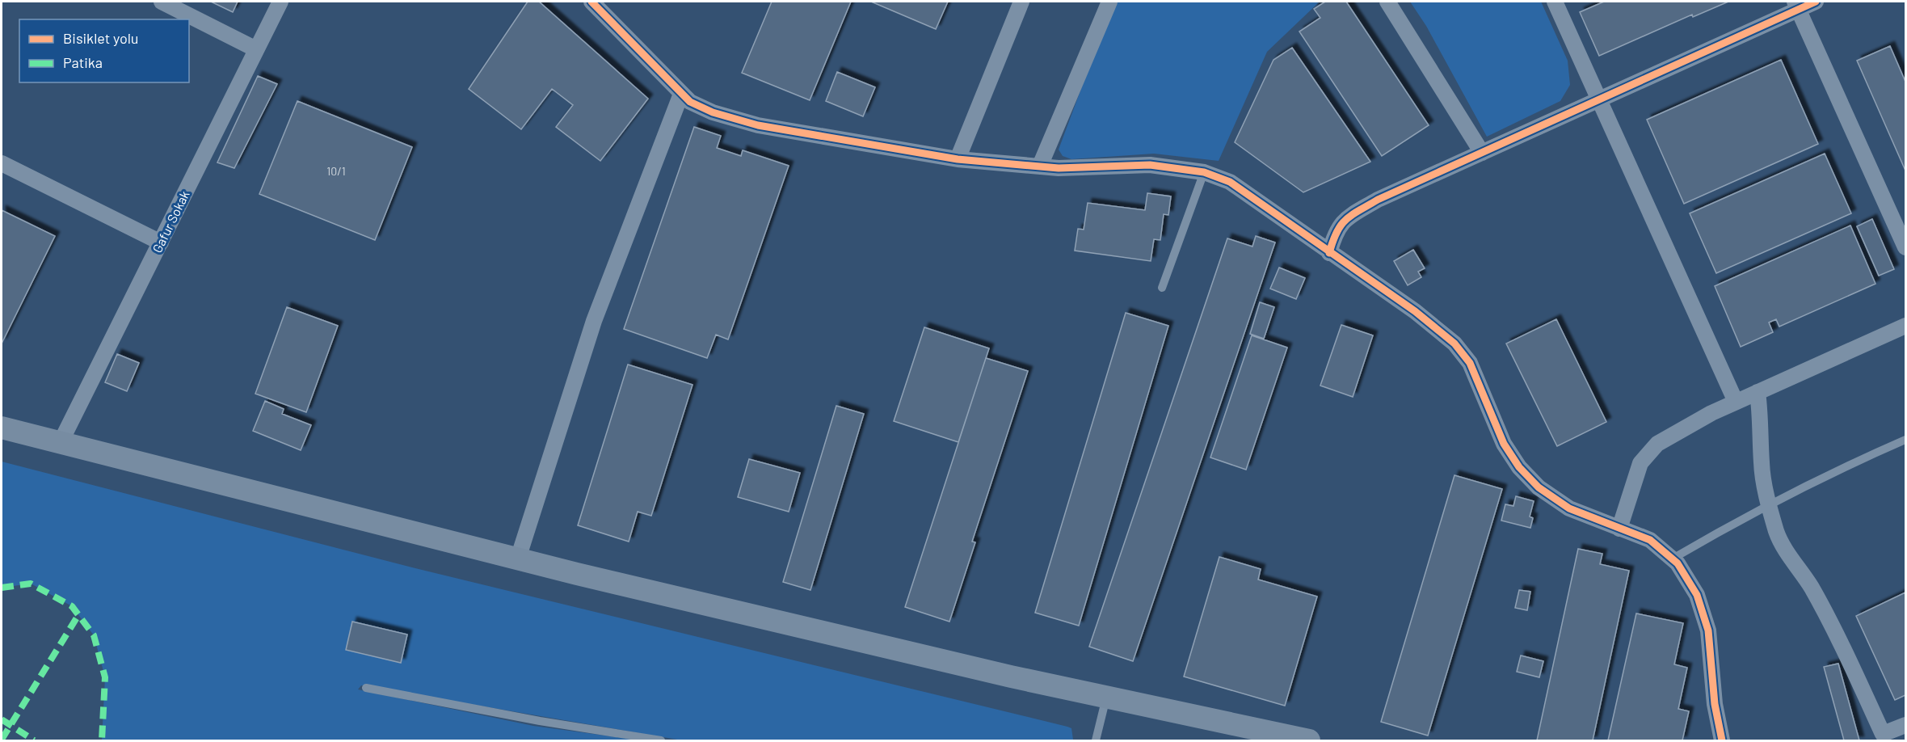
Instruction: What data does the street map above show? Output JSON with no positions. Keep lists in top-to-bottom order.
{
  "streets": {
    "street": ["Gafur Sokak"]
  },
  "house_numbers": ["10/1"],
  "legend": ["Bisiklet yolu", "Patika"]
}
